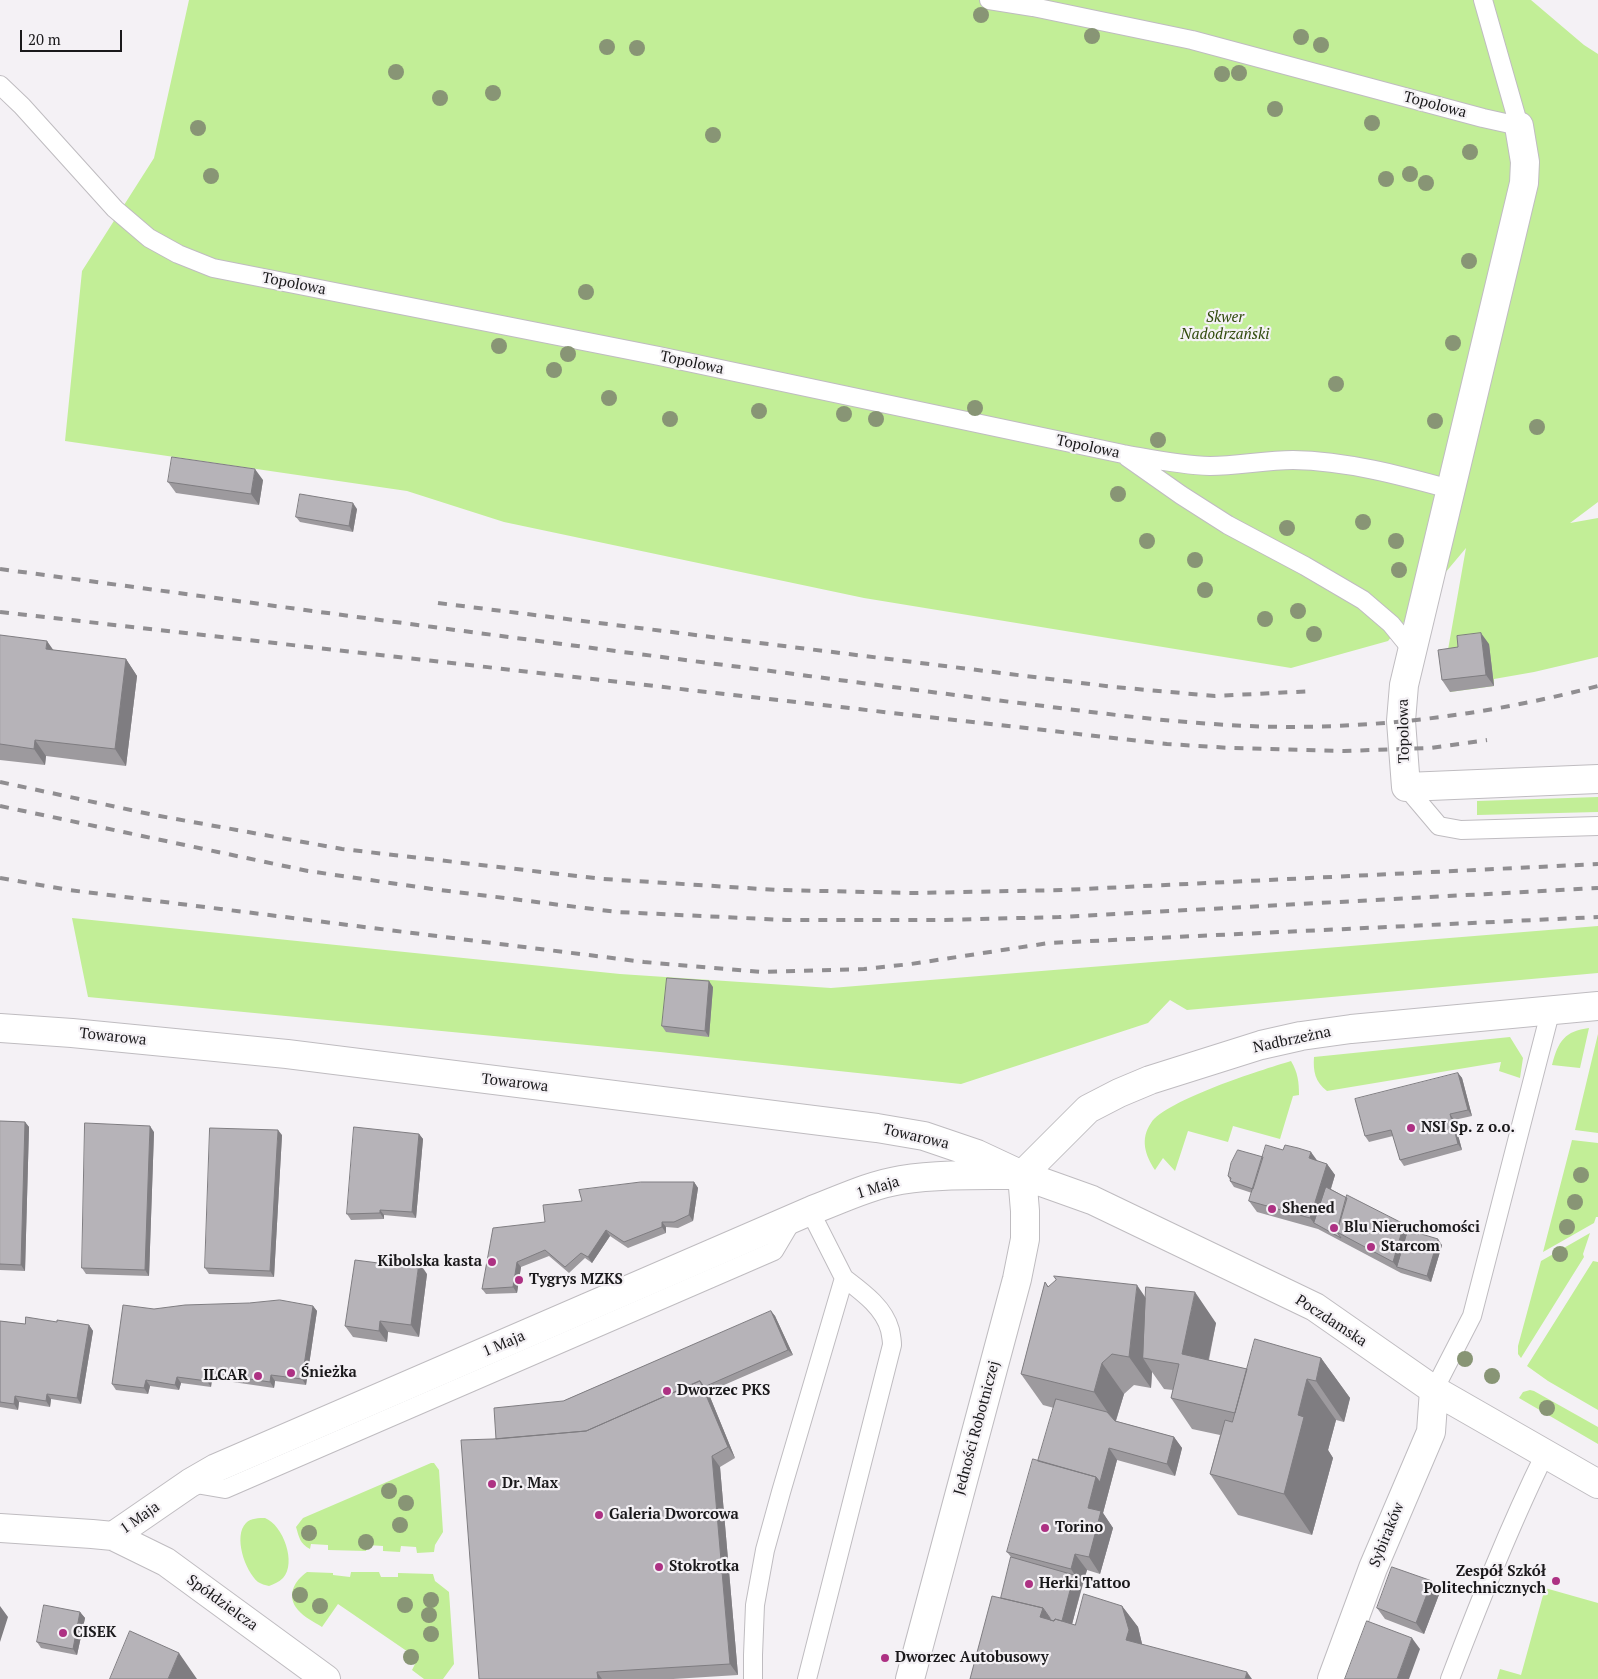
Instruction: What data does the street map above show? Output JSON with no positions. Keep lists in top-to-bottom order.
{
  "streets": {
    "street": [
      "Topolowa",
      "Towarowa",
      "Nadbrzeżna",
      "1 Maja",
      "Poczdamska",
      "Jedności Robotniczej",
      "Sybiraków",
      "Spółdzielcza"
    ]
  },
  "crossings": [
    ["Towarowa", "Nadbrzeżna"],
    ["Towarowa", "1 Maja"],
    ["Towarowa", "Poczdamska"],
    ["Towarowa", "Jedności Robotniczej"],
    ["Nadbrzeżna", "1 Maja"],
    ["Nadbrzeżna", "Poczdamska"],
    ["Nadbrzeżna", "Jedności Robotniczej"],
    ["1 Maja", "Poczdamska"],
    ["1 Maja", "Jedności Robotniczej"],
    ["1 Maja", "Spółdzielcza"],
    ["Poczdamska", "Jedności Robotniczej"],
    ["Poczdamska", "Sybiraków"]
  ],
  "parks": ["Skwer Nadodrzański"],
  "places": [
    "NSI Sp. z o.o.",
    "Shened",
    "Blu Nieruchomości",
    "Starcom",
    "Kibolska kasta",
    "Tygrys MZKS",
    "Śnieżka",
    "ILCAR",
    "Dworzec PKS",
    "Dr. Max",
    "Galeria Dworcowa",
    "Torino",
    "Stokrotka",
    "Zespół Szkół Politechnicznych",
    "Herki Tattoo",
    "CISEK",
    "Dworzec Autobusowy"
  ],
  "scale_bar": "20 m"
}
